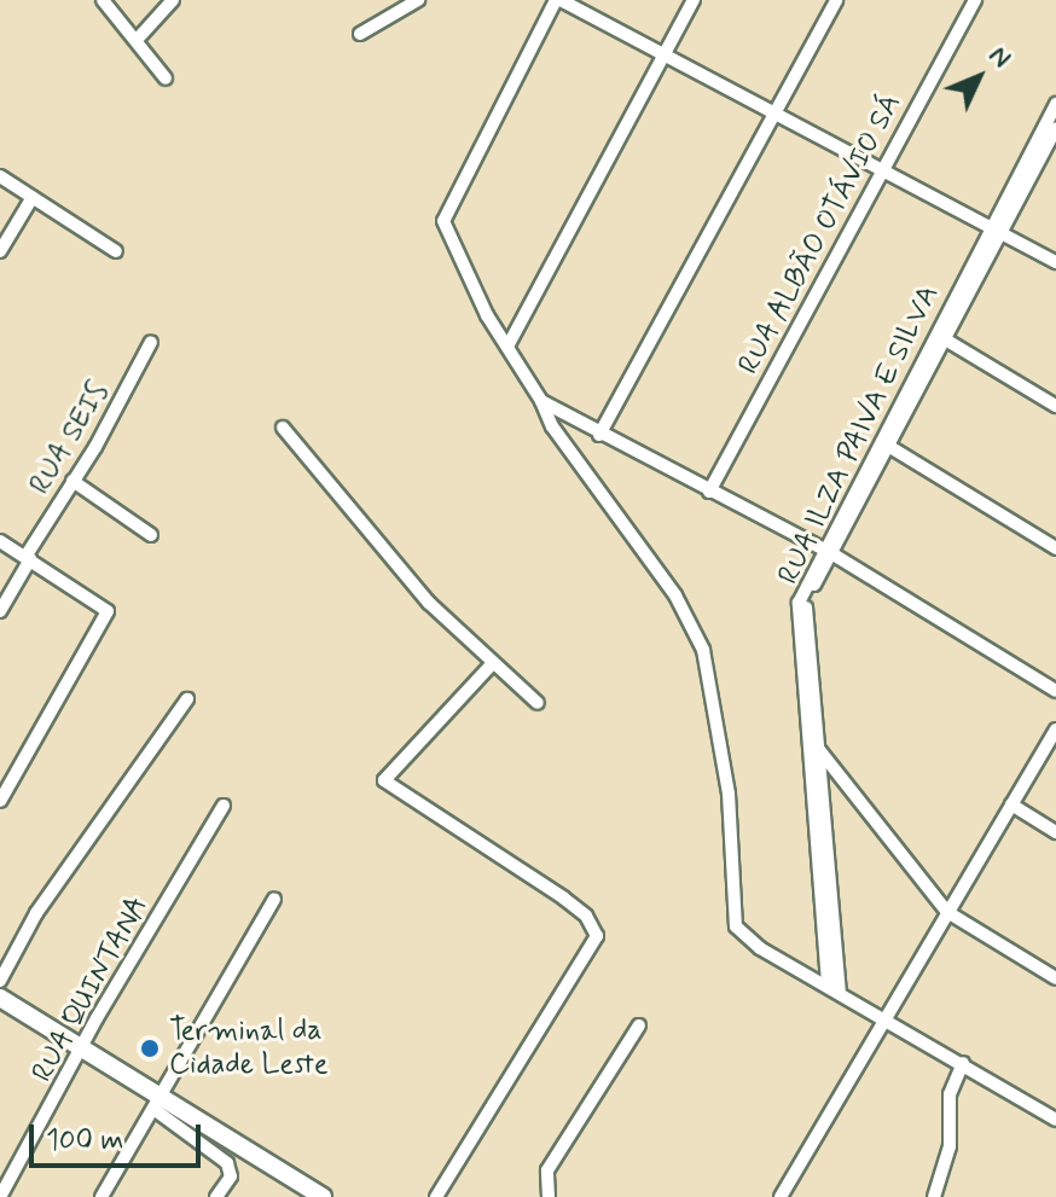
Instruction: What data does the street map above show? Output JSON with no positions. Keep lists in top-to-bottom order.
{
  "streets": {
    "street": [
      "RUA ALBÃO OTÁVIO SÁ",
      "RUA ILZA PAIVA E SILVA",
      "RUA SEIS",
      "RUA QUINTANA"
    ]
  },
  "places": ["Terminal da Cidade Leste"],
  "scale_bar": "100 m",
  "north": "top right"
}
